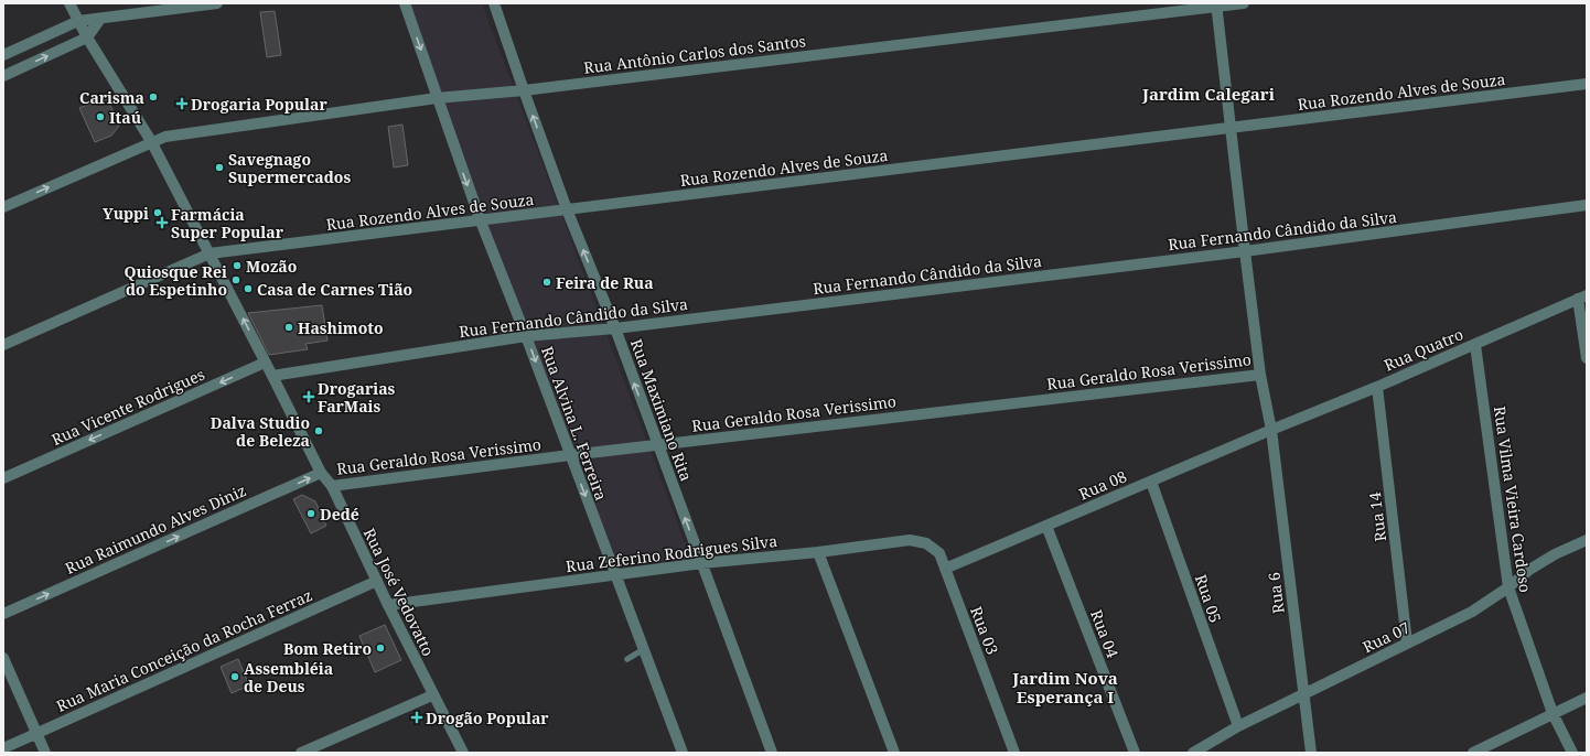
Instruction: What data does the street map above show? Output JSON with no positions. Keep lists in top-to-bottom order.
{
  "streets": {
    "street": [
      "Rua Antônio Carlos dos Santos",
      "Rua Rozendo Alves de Souza",
      "Rua Fernando Cândido da Silva",
      "Rua Quatro",
      "Rua Geraldo Rosa Verissimo",
      "Rua Vicente Rodrigues",
      "Rua Maximiano Rita",
      "Rua Alvina L. Ferreira",
      "Rua 08",
      "Rua Vilma Vieira Cardoso",
      "Rua 14",
      "Rua Raimundo Alves Diniz",
      "Rua Zeferino Rodrigues Silva",
      "Rua José Vedovatto",
      "Rua 6",
      "Rua 05",
      "Rua 03",
      "Rua 04",
      "Rua 07",
      "Rua Maria Conceição da Rocha Ferraz"
    ]
  },
  "crossings": [
    ["Rua Antônio Carlos dos Santos", "Rua Maximiano Rita"],
    ["Rua Antônio Carlos dos Santos", "Rua Alvina L. Ferreira"],
    ["Rua Antônio Carlos dos Santos", "Rua José Vedovatto"],
    ["Rua Antônio Carlos dos Santos", "Rua 6"],
    ["Rua Rozendo Alves de Souza", "Rua Maximiano Rita"],
    ["Rua Rozendo Alves de Souza", "Rua Alvina L. Ferreira"],
    ["Rua Rozendo Alves de Souza", "Rua José Vedovatto"],
    ["Rua Rozendo Alves de Souza", "Rua 6"],
    ["Rua Fernando Cândido da Silva", "Rua Maximiano Rita"],
    ["Rua Fernando Cândido da Silva", "Rua Alvina L. Ferreira"],
    ["Rua Fernando Cândido da Silva", "Rua José Vedovatto"],
    ["Rua Fernando Cândido da Silva", "Rua 6"],
    ["Rua Quatro", "Rua 08"],
    ["Rua Quatro", "Rua Vilma Vieira Cardoso"],
    ["Rua Quatro", "Rua 14"],
    ["Rua Quatro", "Rua 6"],
    ["Rua Geraldo Rosa Verissimo", "Rua Maximiano Rita"],
    ["Rua Geraldo Rosa Verissimo", "Rua Alvina L. Ferreira"],
    ["Rua Geraldo Rosa Verissimo", "Rua José Vedovatto"],
    ["Rua Geraldo Rosa Verissimo", "Rua 6"],
    ["Rua Vicente Rodrigues", "Rua José Vedovatto"],
    ["Rua Maximiano Rita", "Rua Zeferino Rodrigues Silva"],
    ["Rua Alvina L. Ferreira", "Rua Zeferino Rodrigues Silva"],
    ["Rua 08", "Rua Zeferino Rodrigues Silva"],
    ["Rua 08", "Rua 6"],
    ["Rua 08", "Rua 05"],
    ["Rua 08", "Rua 03"],
    ["Rua 08", "Rua 04"],
    ["Rua Vilma Vieira Cardoso", "Rua 07"],
    ["Rua 14", "Rua 07"],
    ["Rua Raimundo Alves Diniz", "Rua José Vedovatto"],
    ["Rua Zeferino Rodrigues Silva", "Rua José Vedovatto"],
    ["Rua Zeferino Rodrigues Silva", "Rua 03"],
    ["Rua José Vedovatto", "Rua Maria Conceição da Rocha Ferraz"],
    ["Rua 6", "Rua 07"],
    ["Rua 05", "Rua 07"]
  ],
  "one_way": [
    "Rua Vicente Rodrigues",
    "Rua Maximiano Rita",
    "Rua Alvina L. Ferreira",
    "Rua Raimundo Alves Diniz"
  ],
  "districts": ["Jardim Calegari", "Jardim Nova Esperança I"],
  "places": {
    "other": [
      "Carisma",
      "Itaú",
      "Savegnago Supermercados",
      "Yuppi",
      "Mozão",
      "Quiosque Rei do Espetinho",
      "Feira de Rua",
      "Casa de Carnes Tião",
      "Hashimoto",
      "Dalva Studio de Beleza",
      "Dedé",
      "Bom Retiro",
      "Assembléia de Deus"
    ],
    "health": [
      "Drogaria Popular",
      "Farmácia Super Popular",
      "Drogarias FarMais",
      "Drogão Popular"
    ]
  }
}
